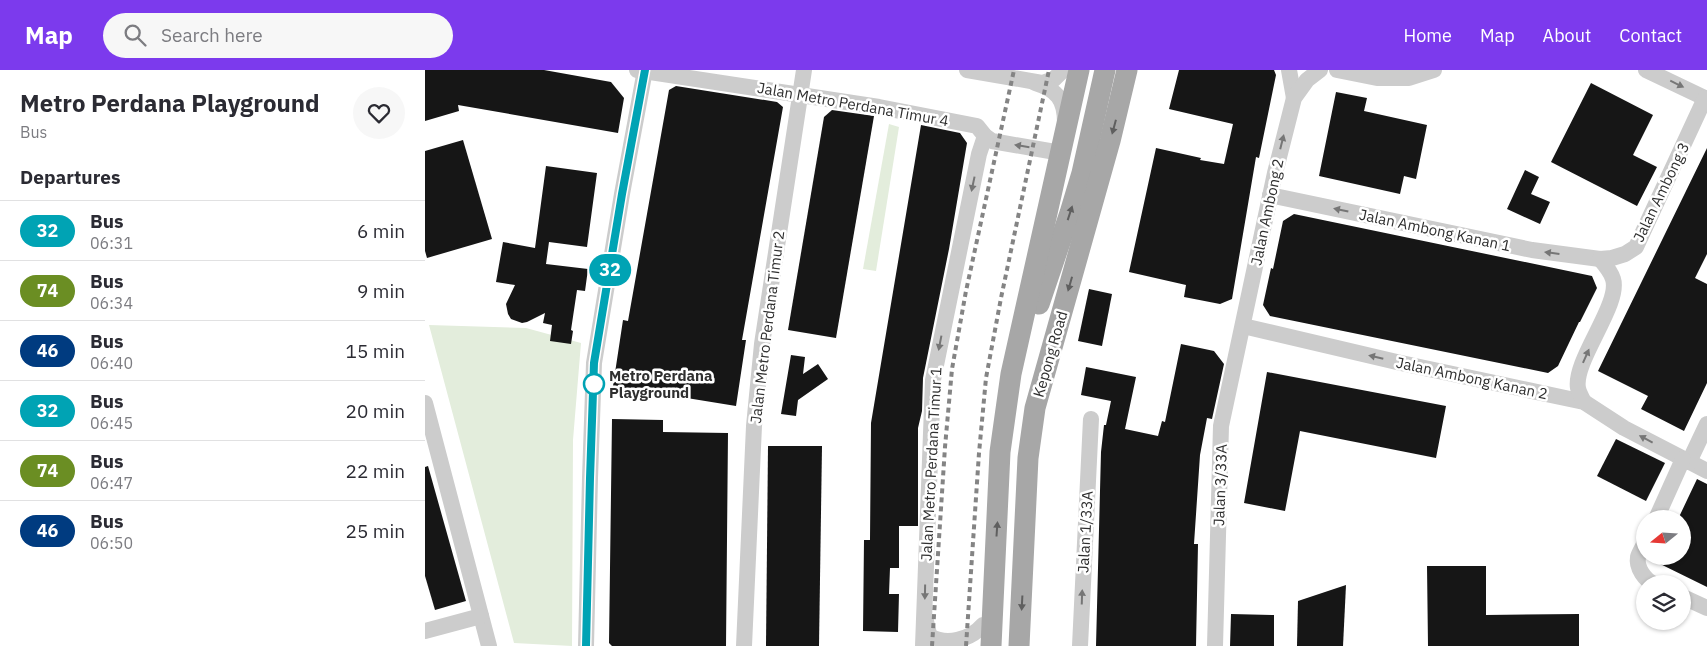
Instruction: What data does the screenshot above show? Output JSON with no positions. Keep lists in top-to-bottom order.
{
  "streets": {
    "main road": ["Kepong Road"],
    "street": [
      "Jalan Metro Perdana Timur 4",
      "Jalan Ambong 3",
      "Jalan Ambong 2",
      "Jalan Ambong Kanan 1",
      "Jalan Metro Perdana Timur 2",
      "Jalan Ambong Kanan 2",
      "Jalan Metro Perdana Timur 1",
      "Jalan 3/33A",
      "Jalan 1/33A"
    ]
  },
  "crossings": [
    ["Jalan Metro Perdana Timur 4", "Jalan Metro Perdana Timur 2"],
    ["Jalan Metro Perdana Timur 4", "Kepong Road"],
    ["Jalan Metro Perdana Timur 4", "Jalan Metro Perdana Timur 1"],
    ["Jalan Ambong 3", "Jalan Ambong Kanan 1"],
    ["Jalan Ambong 2", "Jalan Ambong Kanan 1"],
    ["Jalan Ambong 2", "Jalan Ambong Kanan 2"],
    ["Jalan Ambong 2", "Jalan 3/33A"],
    ["Jalan Ambong Kanan 2", "Jalan 3/33A"]
  ],
  "one_way": [
    "Jalan Ambong 2",
    "Jalan Ambong Kanan 1",
    "Jalan Ambong Kanan 2",
    "Jalan Metro Perdana Timur 1",
    "Jalan 1/33A"
  ],
  "places": ["Metro Perdana Playground"],
  "lines": ["bus line 32"],
  "north": "left",
  "page": {
    "header": "Map",
    "search": "Search here",
    "nav": [
      "Home",
      "Map",
      "About",
      "Contact"
    ],
    "heading": [
      ["Metro Perdana Playground", "Bus"],
      "Departures"
    ],
    "on_map": "32",
    "list": [
      {
        "mark": "32",
        "name": "Bus",
        "note": "06:31",
        "value": "6 min"
      },
      {
        "mark": "74",
        "name": "Bus",
        "note": "06:34",
        "value": "9 min"
      },
      {
        "mark": "46",
        "name": "Bus",
        "note": "06:40",
        "value": "15 min"
      },
      {
        "mark": "32",
        "name": "Bus",
        "note": "06:45",
        "value": "20 min"
      },
      {
        "mark": "74",
        "name": "Bus",
        "note": "06:47",
        "value": "22 min"
      },
      {
        "mark": "46",
        "name": "Bus",
        "note": "06:50",
        "value": "25 min"
      }
    ]
  }
}
